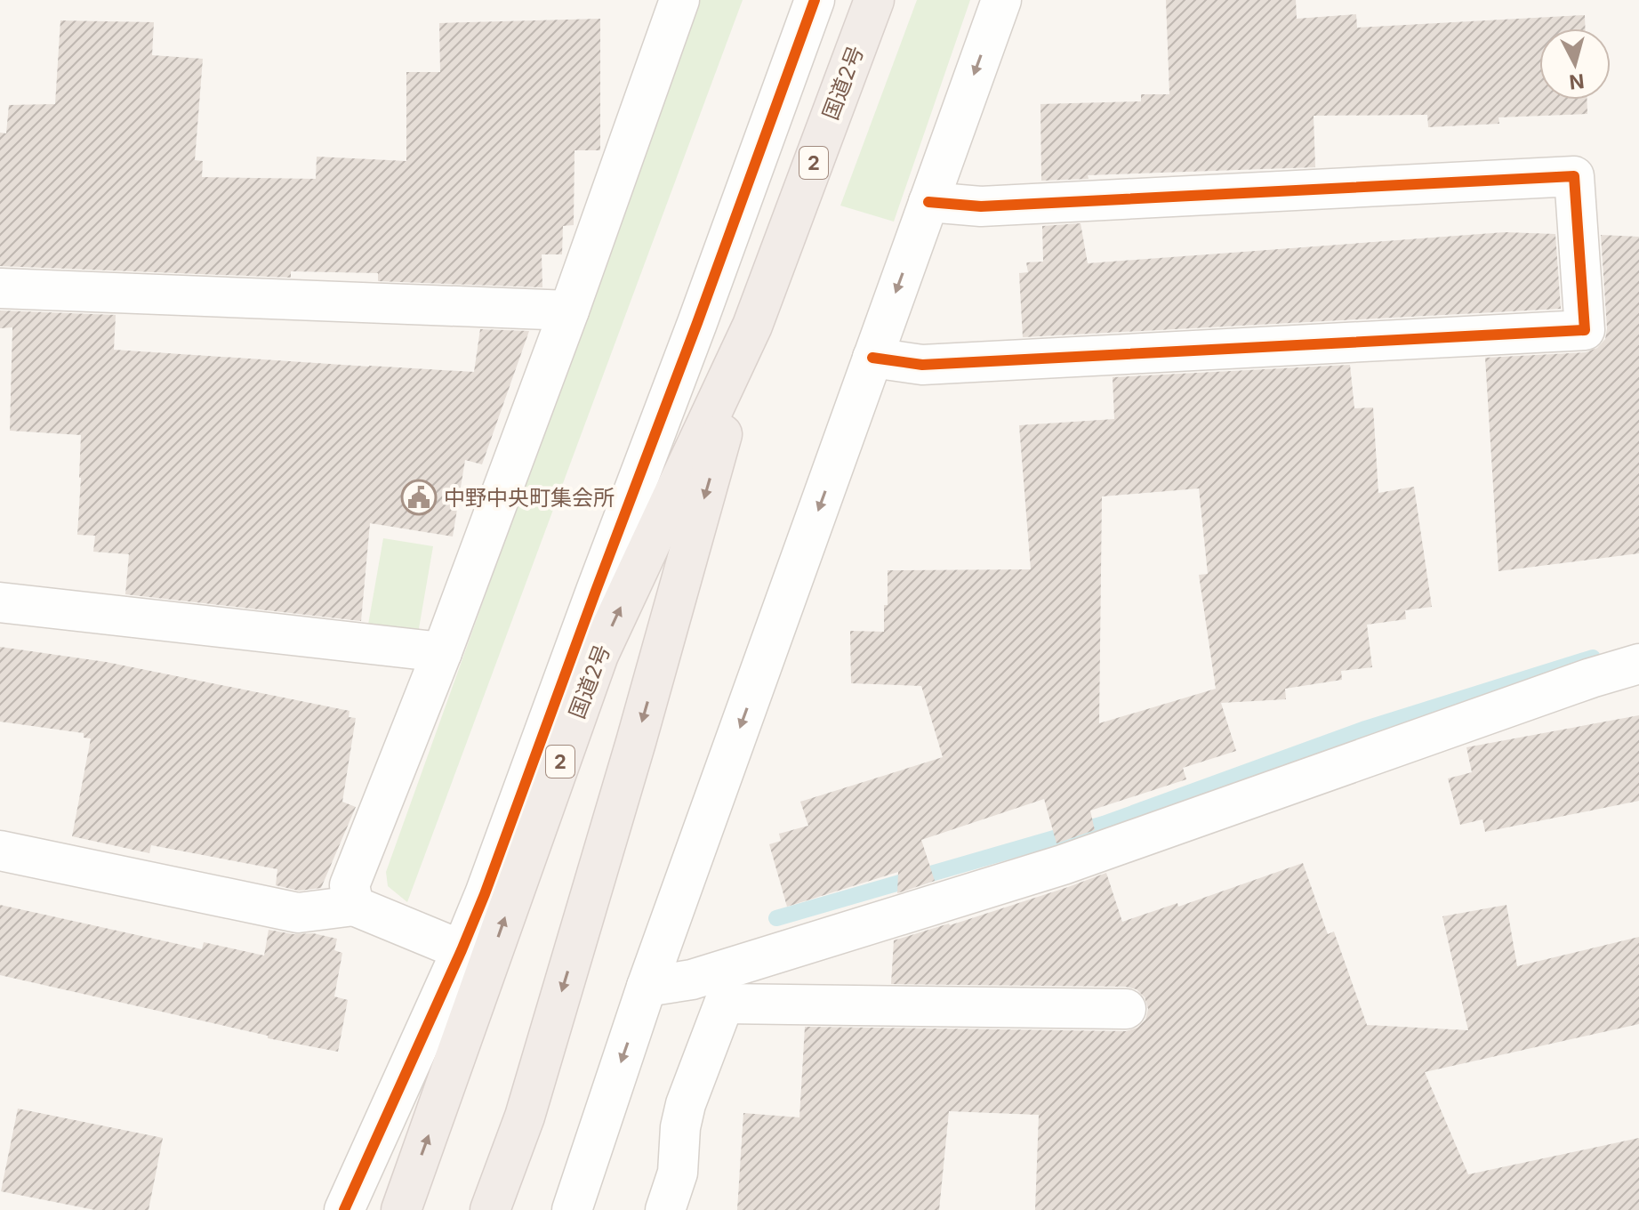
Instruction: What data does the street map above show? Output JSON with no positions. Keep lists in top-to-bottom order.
{
  "streets": {
    "highway": ["国道2号", "2"]
  },
  "places": {
    "public building": ["中野中央町集会所"]
  },
  "north": "bottom"
}
